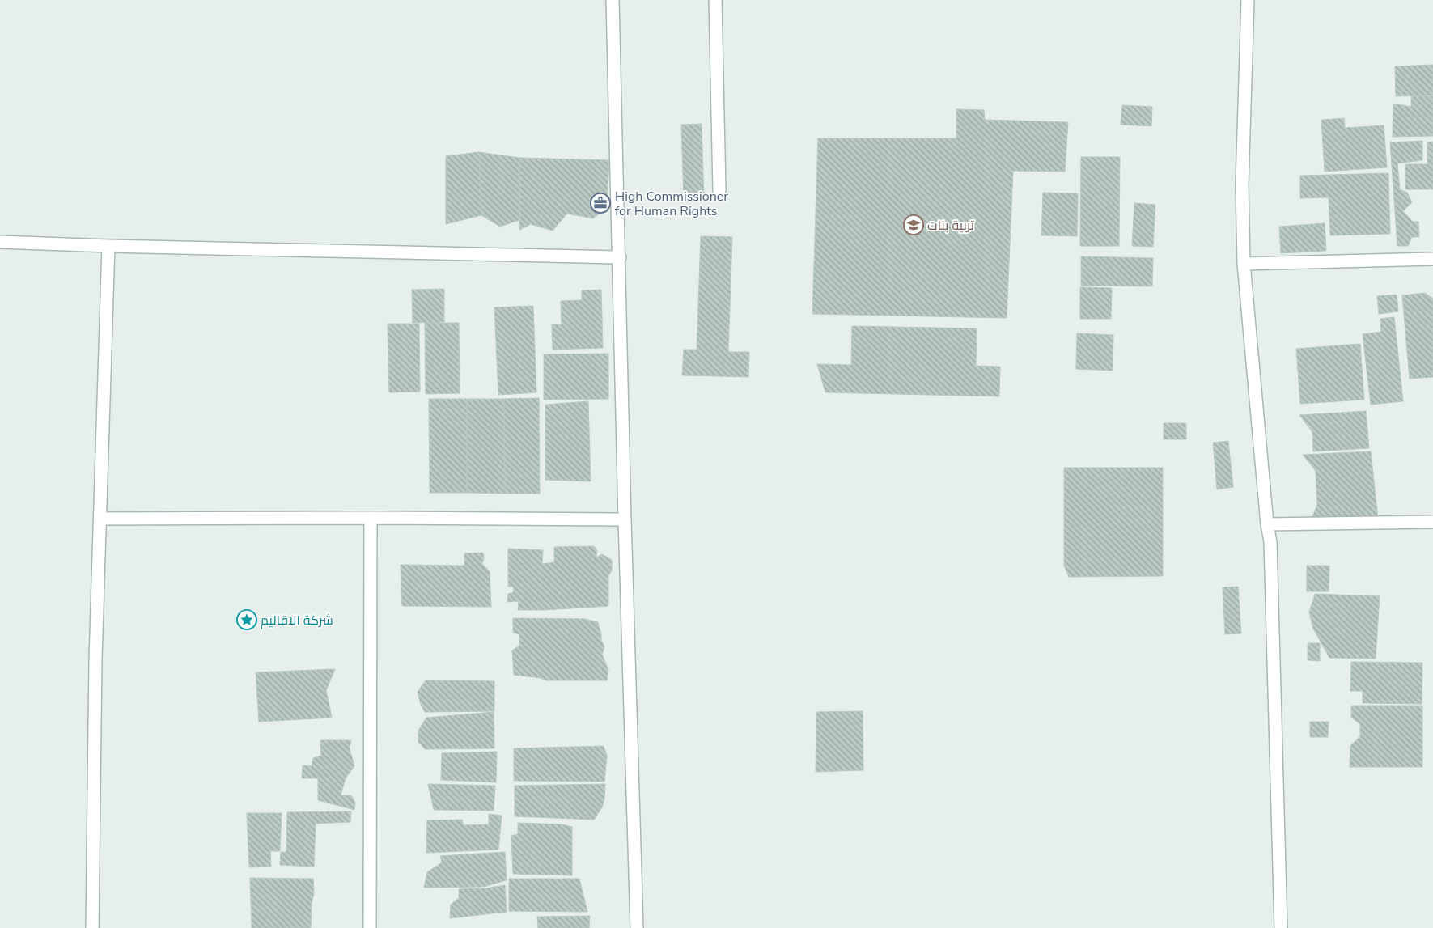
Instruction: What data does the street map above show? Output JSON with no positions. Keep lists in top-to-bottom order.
{
  "places": {
    "office": ["High Commissioner for Human Rights"],
    "school or university": ["تربية بنات"],
    "place": ["شركة الاقاليم"]
  }
}
